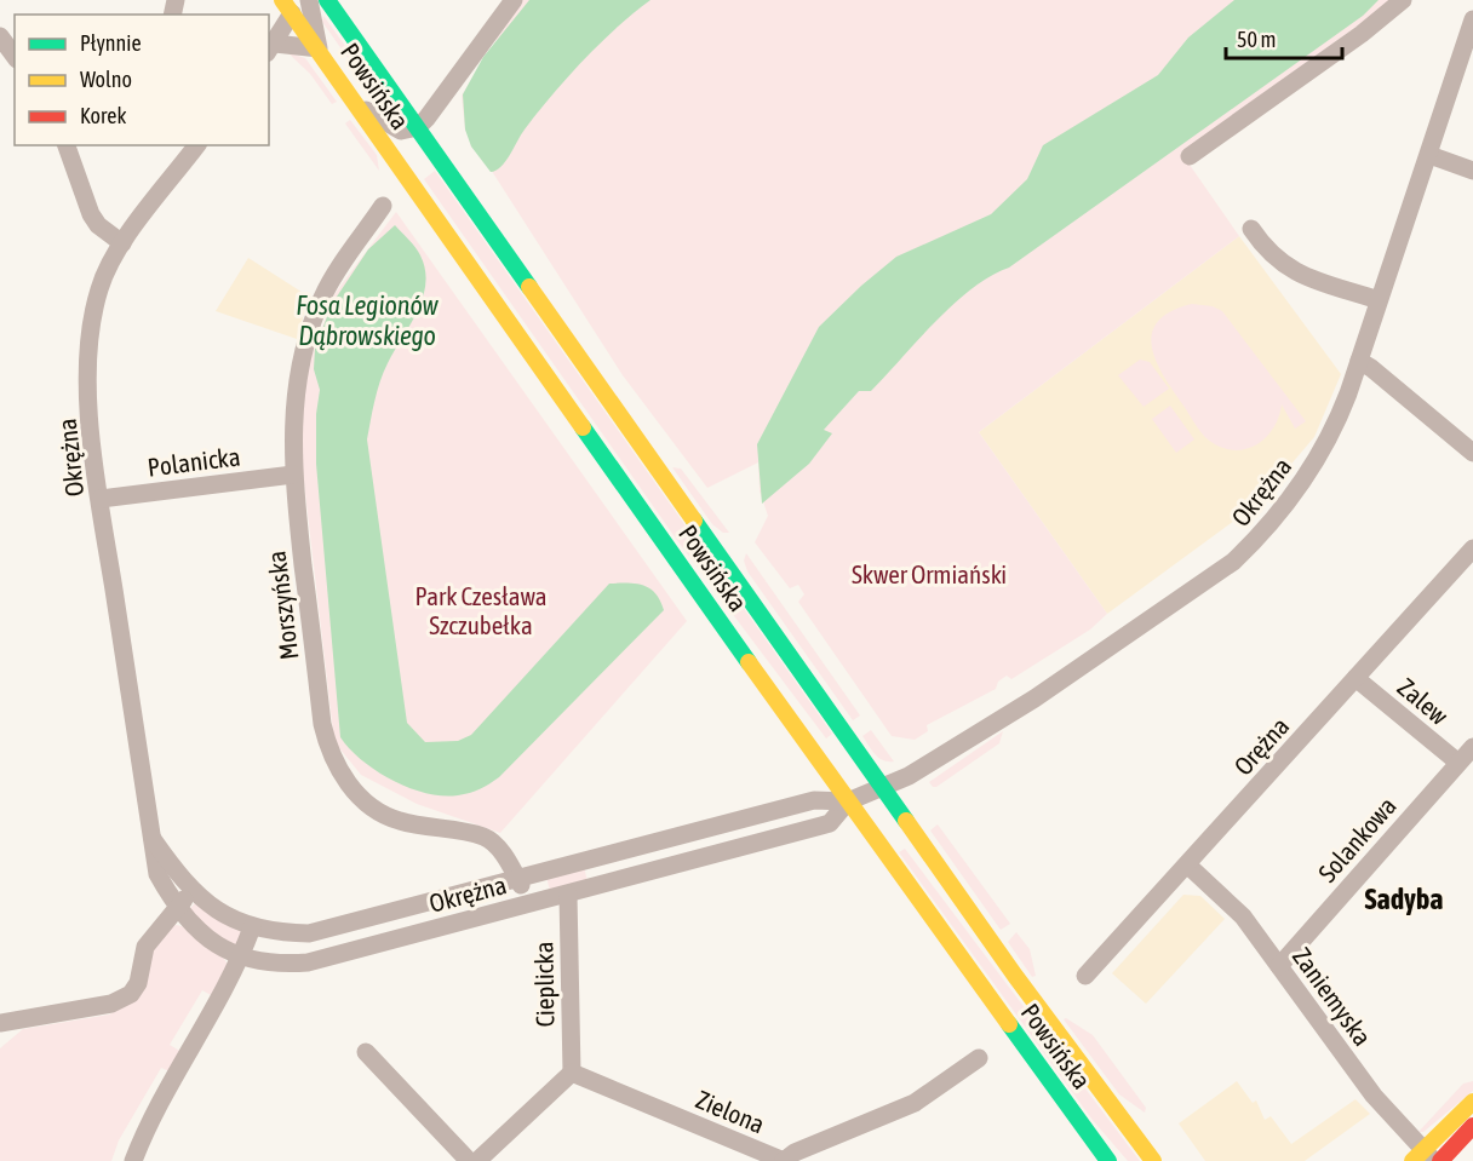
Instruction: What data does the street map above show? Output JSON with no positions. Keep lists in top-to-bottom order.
{
  "streets": {
    "main road": ["Powsińska"],
    "street": [
      "Okrężna",
      "Polanicka",
      "Morszyńska",
      "Zalew",
      "Orężna",
      "Solankowa",
      "Cieplicka",
      "Zaniemyska",
      "Zielona"
    ]
  },
  "crossings": [
    ["Powsińska", "Okrężna"],
    ["Okrężna", "Polanicka"],
    ["Okrężna", "Morszyńska"],
    ["Okrężna", "Cieplicka"],
    ["Polanicka", "Morszyńska"],
    ["Zalew", "Orężna"],
    ["Zalew", "Solankowa"],
    ["Orężna", "Zaniemyska"],
    ["Solankowa", "Zaniemyska"],
    ["Cieplicka", "Zielona"]
  ],
  "districts": ["Sadyba"],
  "water": ["Fosa Legionów Dąbrowskiego"],
  "parks": ["Skwer Ormiański", "Park Czesława Szczubełka"],
  "legend": ["Płynnie", "Wolno", "Korek"],
  "scale_bar": "50 m"
}
